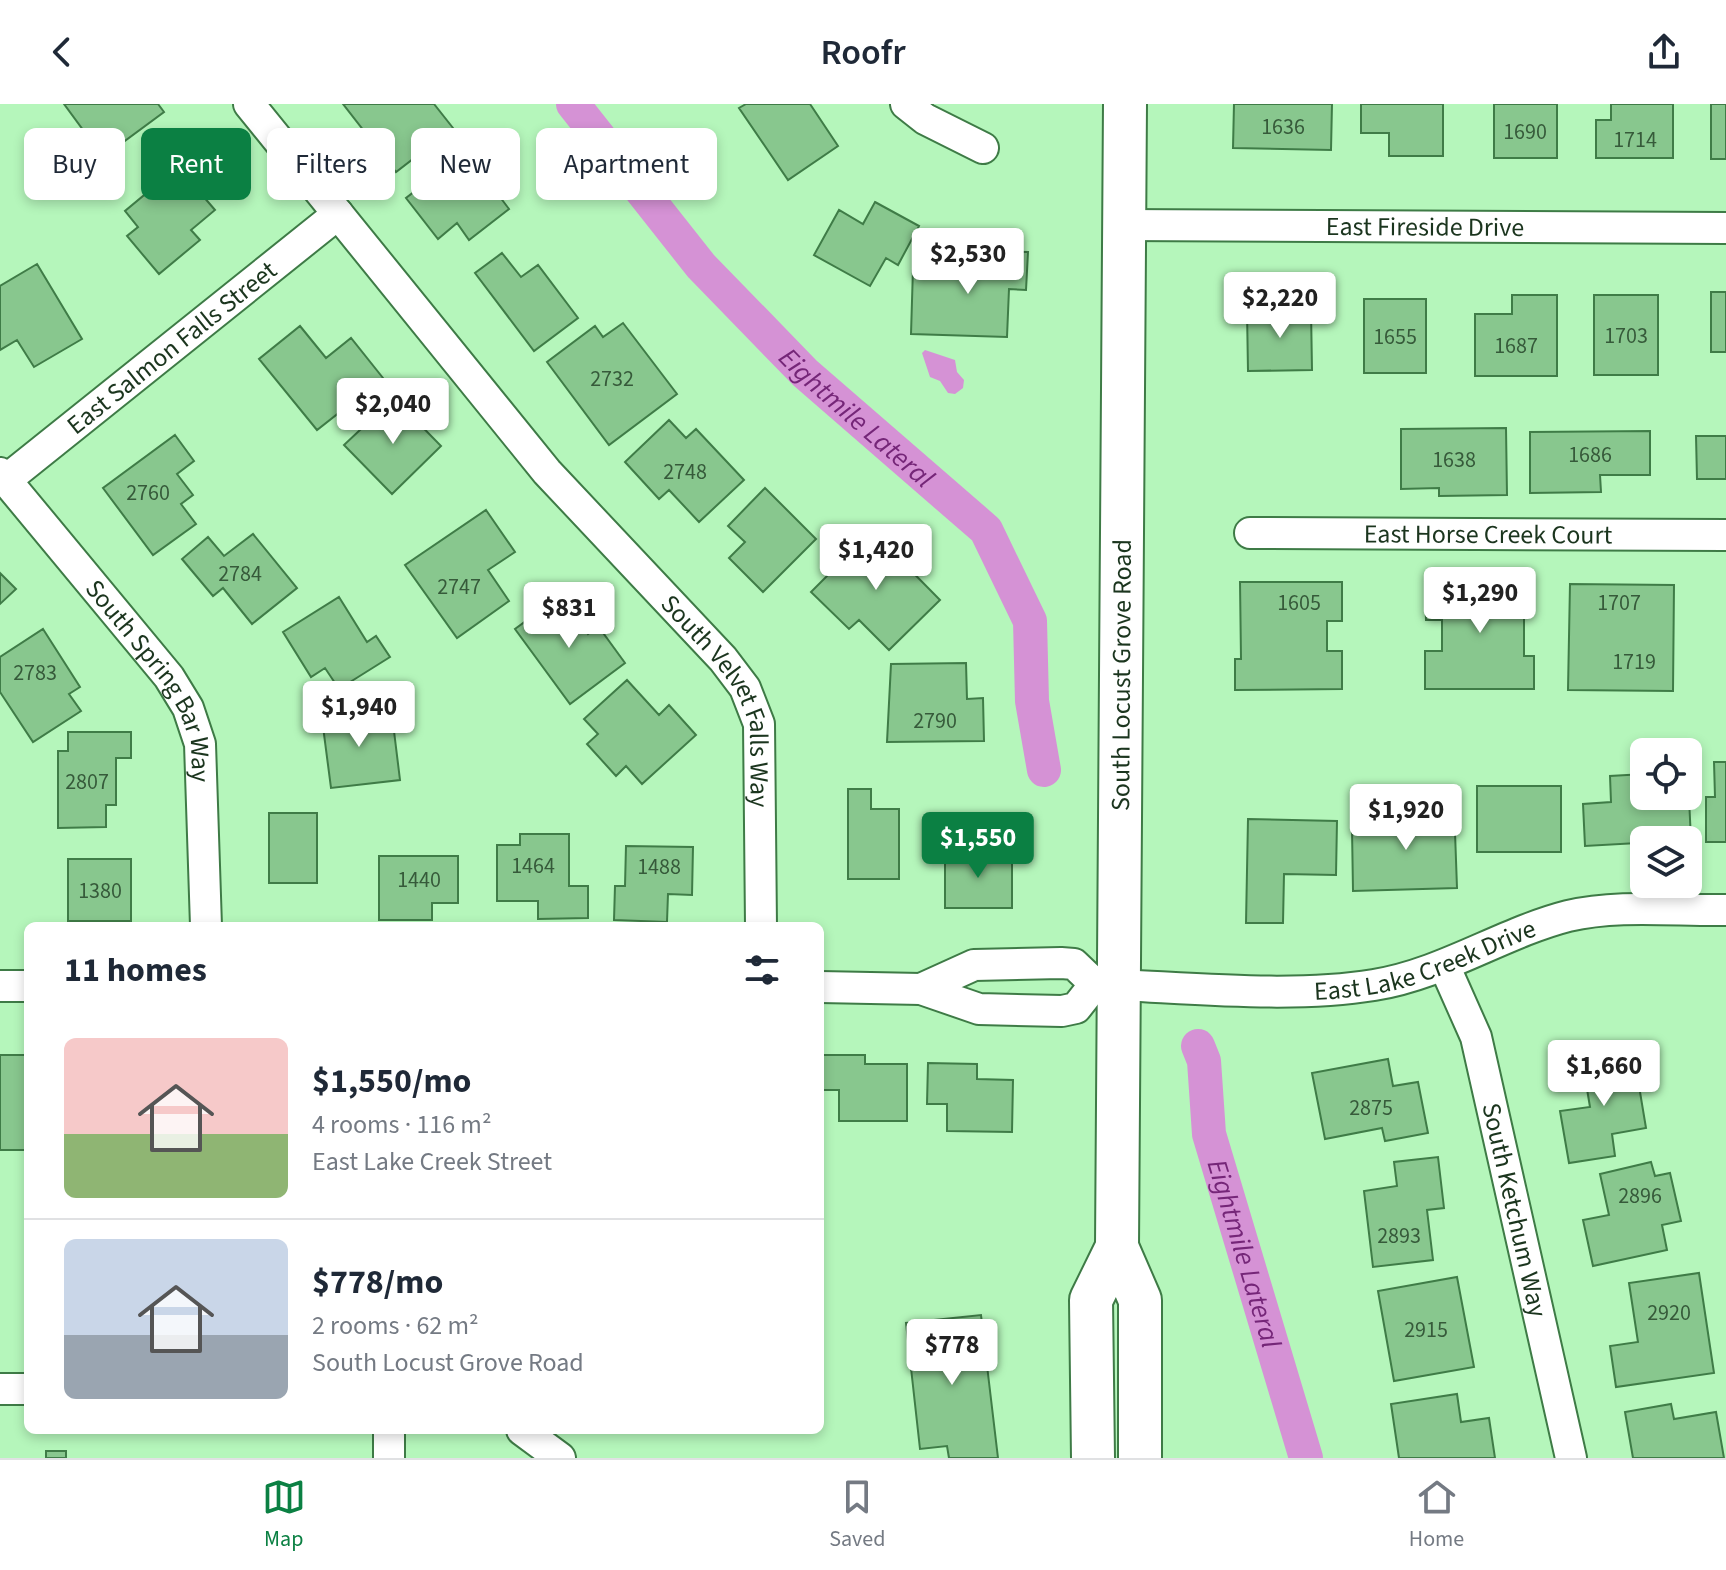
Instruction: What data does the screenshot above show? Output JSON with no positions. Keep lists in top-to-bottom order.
{
  "streets": {
    "main road": ["South Locust Grove Road"],
    "street": [
      "East Fireside Drive",
      "East Salmon Falls Street",
      "East Horse Creek Court",
      "South Spring Bar Way",
      "South Velvet Falls Way",
      "East Lake Creek Drive",
      "South Ketchum Way"
    ]
  },
  "crossings": [
    ["East Fireside Drive", "South Locust Grove Road"],
    ["East Salmon Falls Street", "South Spring Bar Way"],
    ["East Salmon Falls Street", "South Velvet Falls Way"],
    ["South Locust Grove Road", "East Lake Creek Drive"],
    ["East Lake Creek Drive", "South Ketchum Way"]
  ],
  "water": ["Eightmile Lateral"],
  "house_numbers": [
    "1636",
    "1690",
    "1714",
    "1703",
    "1655",
    "1687",
    "2732",
    "1686",
    "1638",
    "2748",
    "2760",
    "2784",
    "2747",
    "1605",
    "1707",
    "1719",
    "2783",
    "2790",
    "2807",
    "1464",
    "1488",
    "1440",
    "1380",
    "2875",
    "2896",
    "2893",
    "2920",
    "2915"
  ],
  "page": {
    "header": "Roofr",
    "chip": [
      "Buy",
      "Rent",
      "Filters",
      "New",
      "Apartment"
    ],
    "price": [
      "$2,530",
      "$2,220",
      "$2,040",
      "$1,420",
      "$1,290",
      "$831",
      "$1,940",
      "$1,920",
      "$1,550",
      "$1,660",
      "$778"
    ],
    "heading": "11 homes",
    "list": [
      {
        "name": "$1,550/mo",
        "note": "4 rooms · 116 m² · East Lake Creek Street"
      },
      {
        "name": "$778/mo",
        "note": "2 rooms · 62 m² · South Locust Grove Road"
      }
    ],
    "tabs": ["Map", "Saved", "Home"]
  }
}
